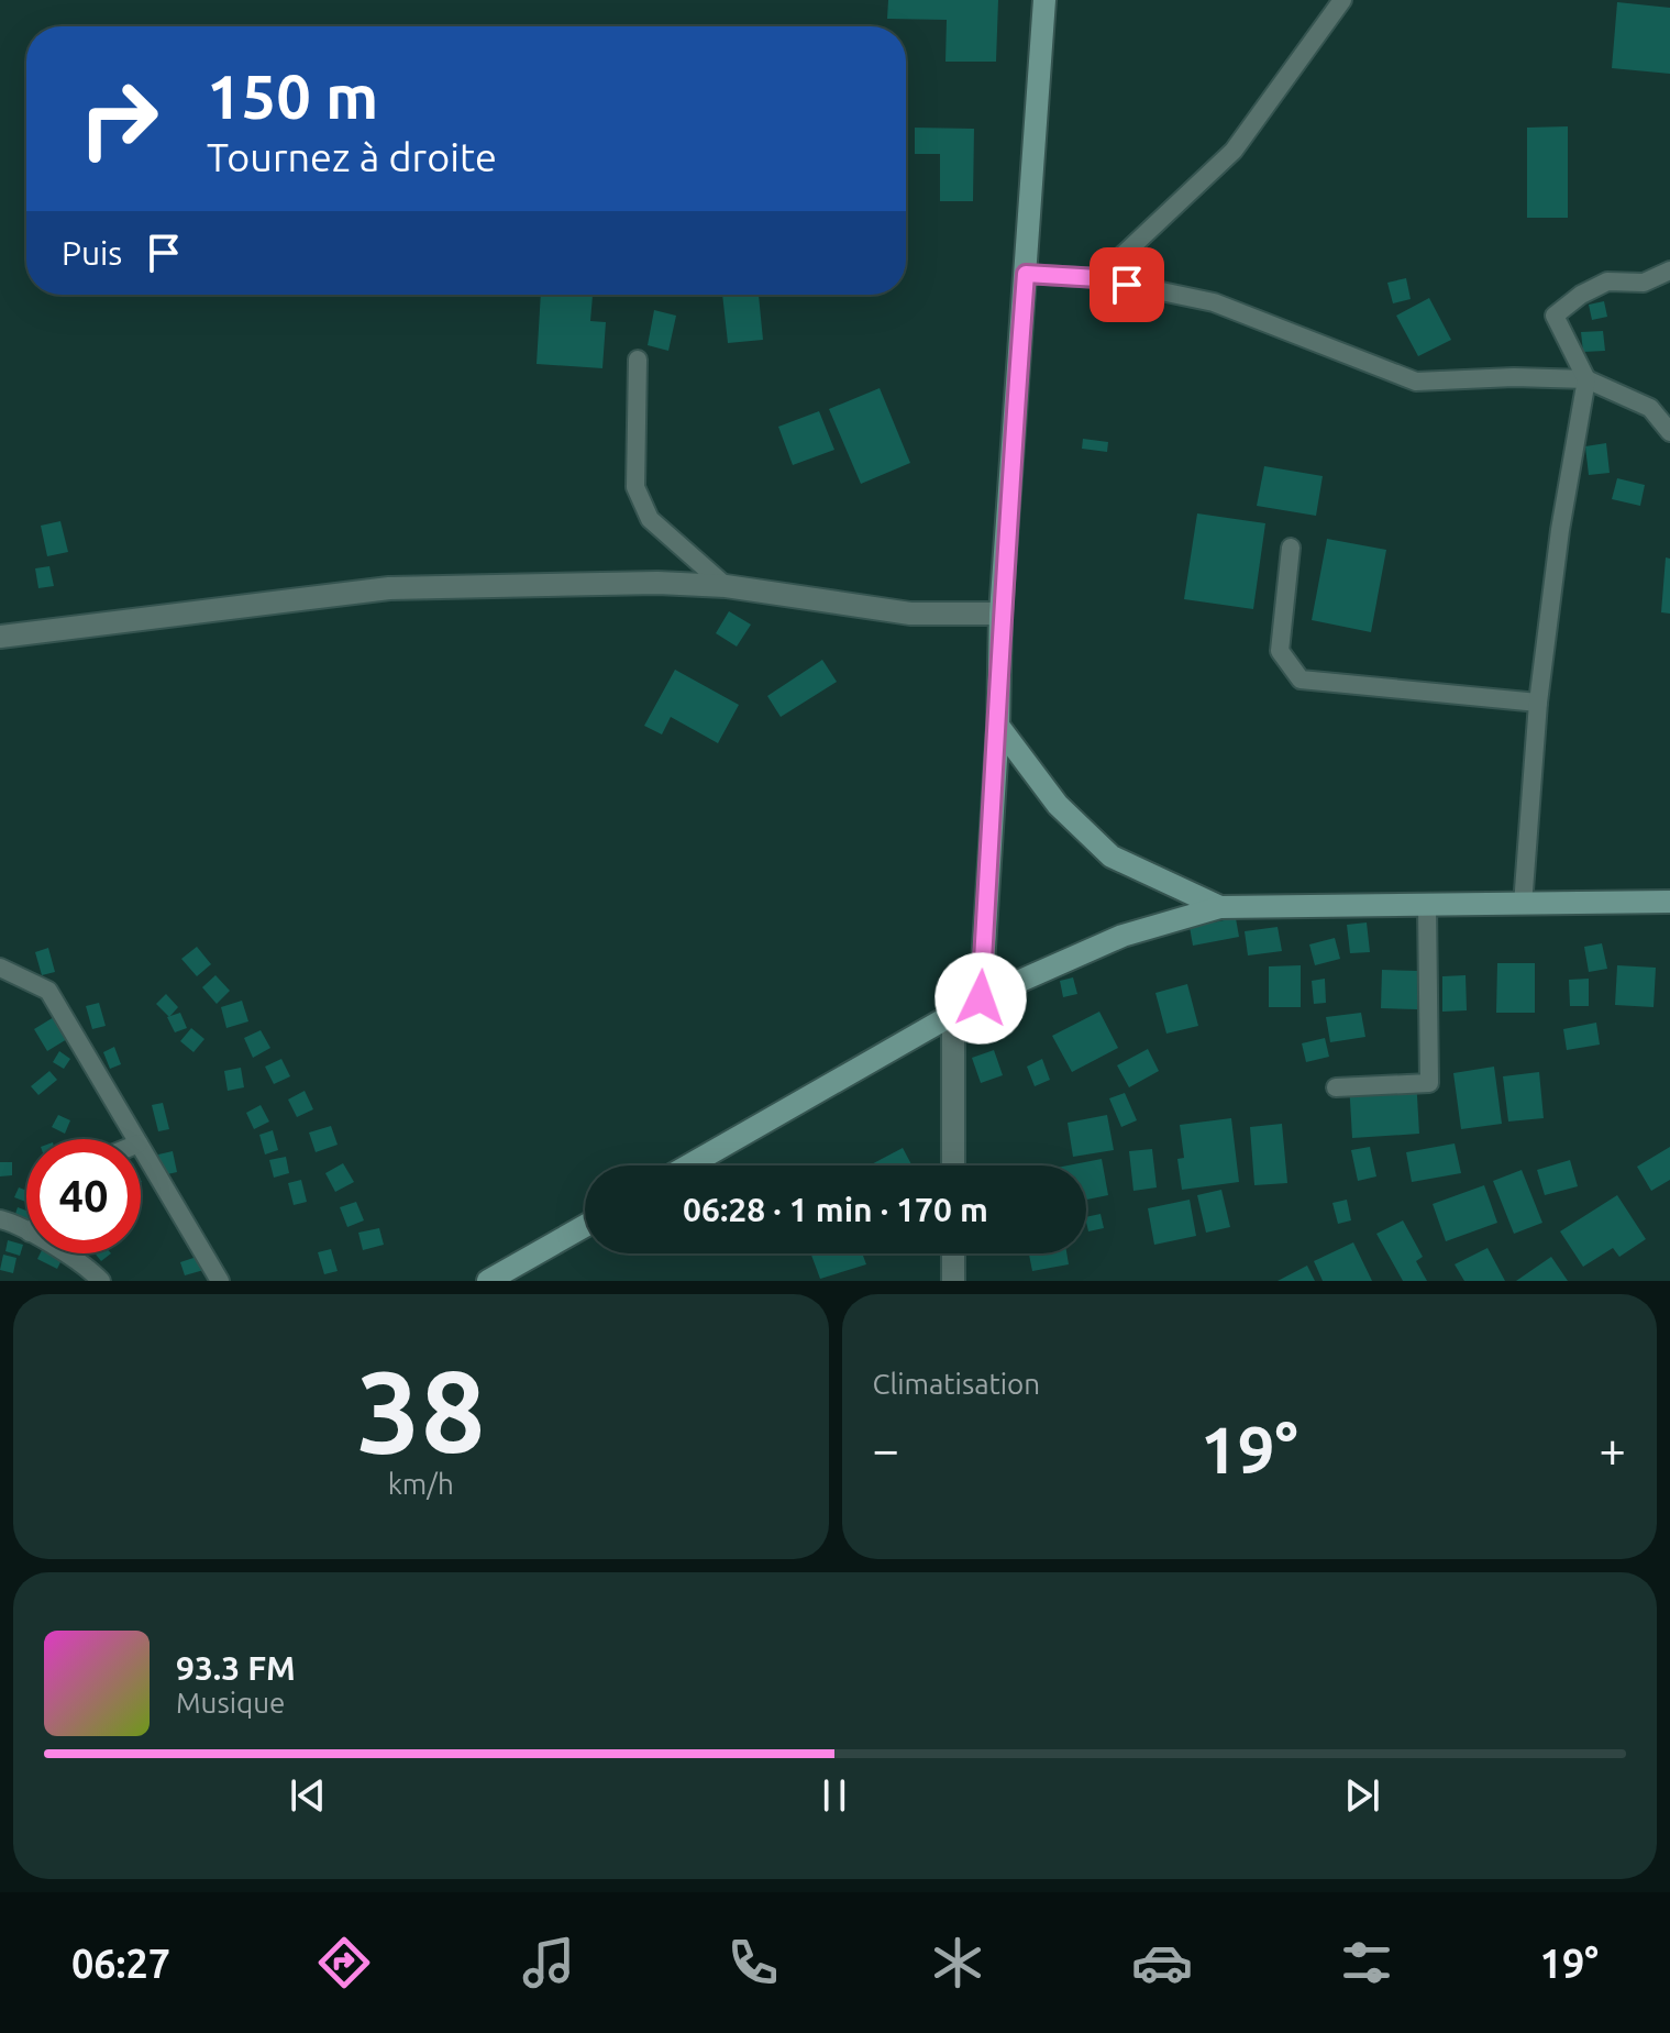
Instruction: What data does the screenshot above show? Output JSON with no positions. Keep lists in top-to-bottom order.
{
  "page": {
    "turn": ["150 m", "Tournez à droite"],
    "then": "Puis",
    "limit": "40",
    "trip": "06:28 · 1 min · 170 m",
    "tile": [
      ["38", "km/h"],
      "Climatisation"
    ],
    "heat": ["−", "19°", "+"],
    "song": ["93.3 FM", "Musique"],
    "tabs": ["06:27", "19°"]
  }
}
